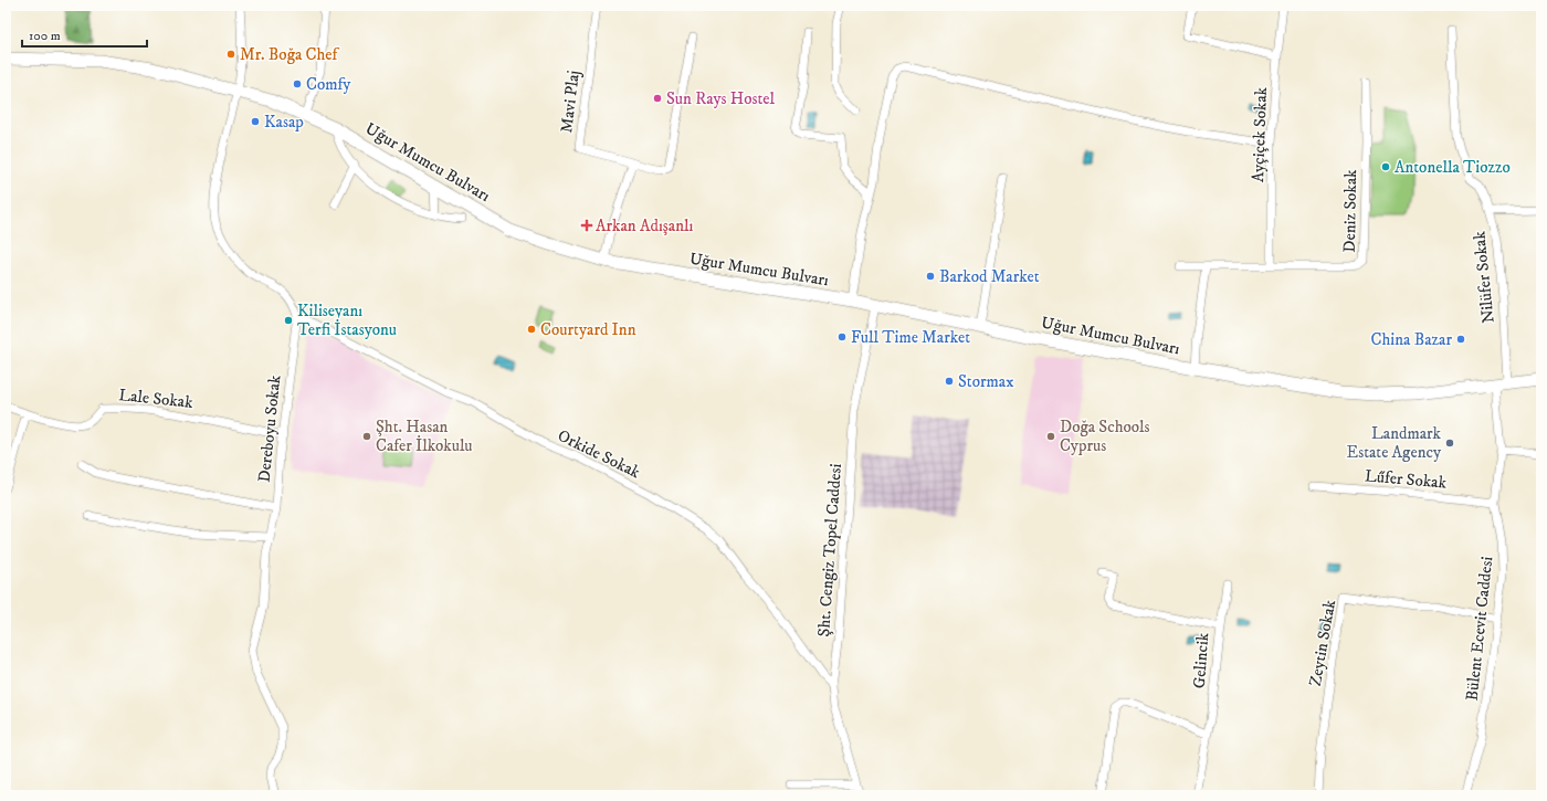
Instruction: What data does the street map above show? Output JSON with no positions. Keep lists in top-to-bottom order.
{
  "streets": {
    "main road": ["Uğur Mumcu Bulvarı"],
    "street": [
      "Mavi Plaj",
      "Ayçiçek Sokak",
      "Deniz Sokak",
      "Nilüfer Sokak",
      "Lale Sokak",
      "Dereboyu Sokak",
      "Orkide Sokak",
      "Lűfer Sokak",
      "Şht. Cengiz Topel Caddesi",
      "Bülent Ecevit Caddesi",
      "Zeytin Sokak",
      "Gelincik"
    ]
  },
  "crossings": [
    ["Ayçiçek Sokak", "Deniz Sokak"],
    ["Uğur Mumcu Bulvarı", "Nilüfer Sokak"],
    ["Uğur Mumcu Bulvarı", "Şht. Cengiz Topel Caddesi"],
    ["Uğur Mumcu Bulvarı", "Bülent Ecevit Caddesi"],
    ["Nilüfer Sokak", "Bülent Ecevit Caddesi"],
    ["Lale Sokak", "Dereboyu Sokak"],
    ["Dereboyu Sokak", "Orkide Sokak"],
    ["Orkide Sokak", "Şht. Cengiz Topel Caddesi"],
    ["Lűfer Sokak", "Bülent Ecevit Caddesi"],
    ["Bülent Ecevit Caddesi", "Zeytin Sokak"]
  ],
  "places": {
    "other": [
      "Mr. Boğa Chef",
      "Comfy",
      "Sun Rays Hostel",
      "Kasap",
      "Antonella Tiozzo",
      "Barkod Market",
      "Kiliseyanı Terfi İstasyonu",
      "Courtyard Inn",
      "Full Time Market",
      "China Bazar",
      "Stormax",
      "Şht. Hasan Cafer İlkokulu",
      "Doğa Schools Cyprus",
      "Landmark Estate Agency"
    ],
    "health": ["Arkan Adışanlı"]
  },
  "scale_bar": "100 m"
}
